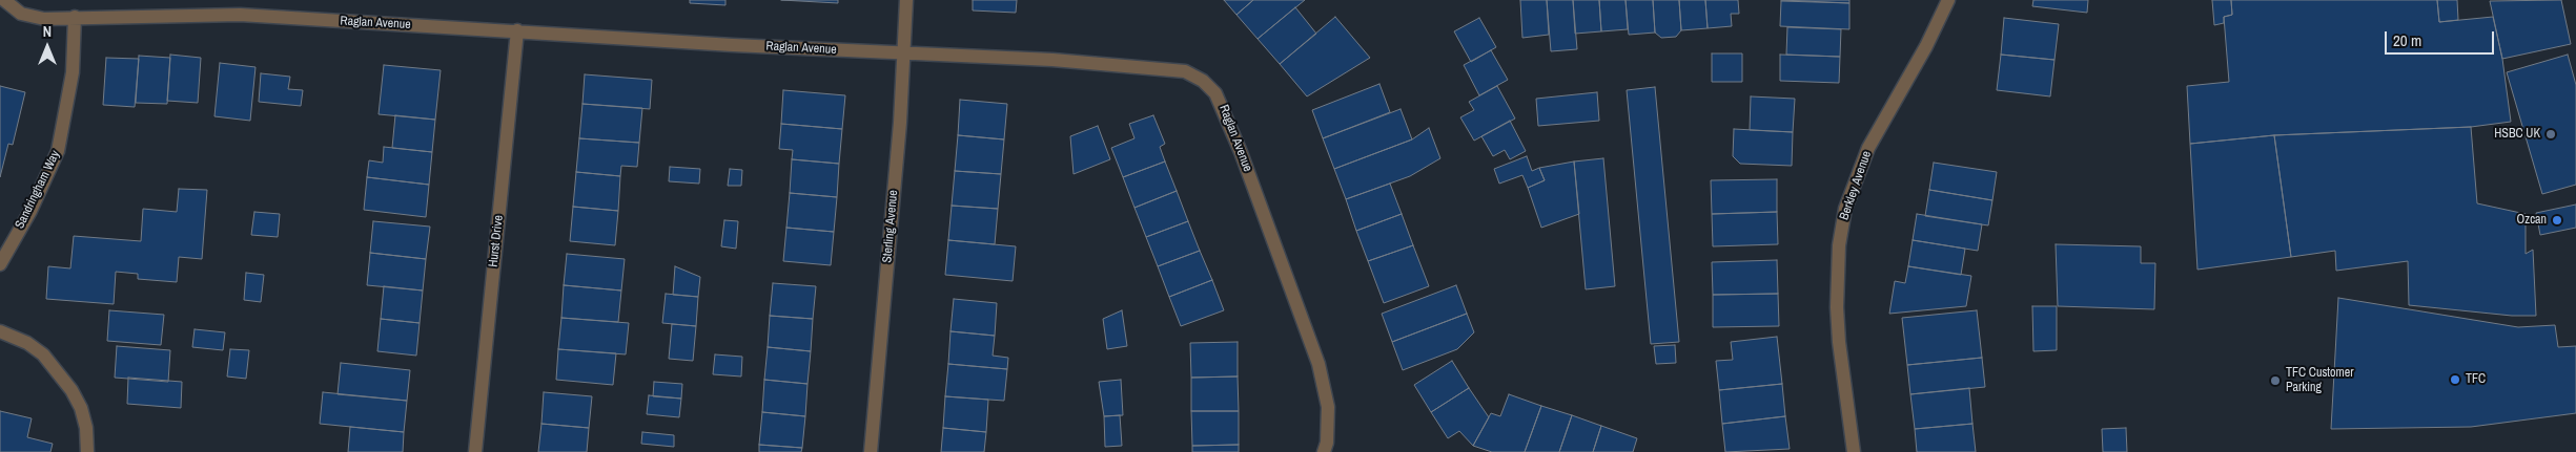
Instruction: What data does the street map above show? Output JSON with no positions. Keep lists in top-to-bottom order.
{
  "streets": {
    "street": [
      "Raglan Avenue",
      "Berkley Avenue",
      "Sandringham Way",
      "Sterling Avenue",
      "Hurst Drive"
    ]
  },
  "crossings": [
    ["Raglan Avenue", "Sandringham Way"],
    ["Raglan Avenue", "Sterling Avenue"],
    ["Raglan Avenue", "Hurst Drive"]
  ],
  "places": [
    "HSBC UK",
    "Ozcan",
    "TFC",
    "TFC Customer Parking"
  ],
  "scale_bar": "20 m",
  "north": "top"
}
